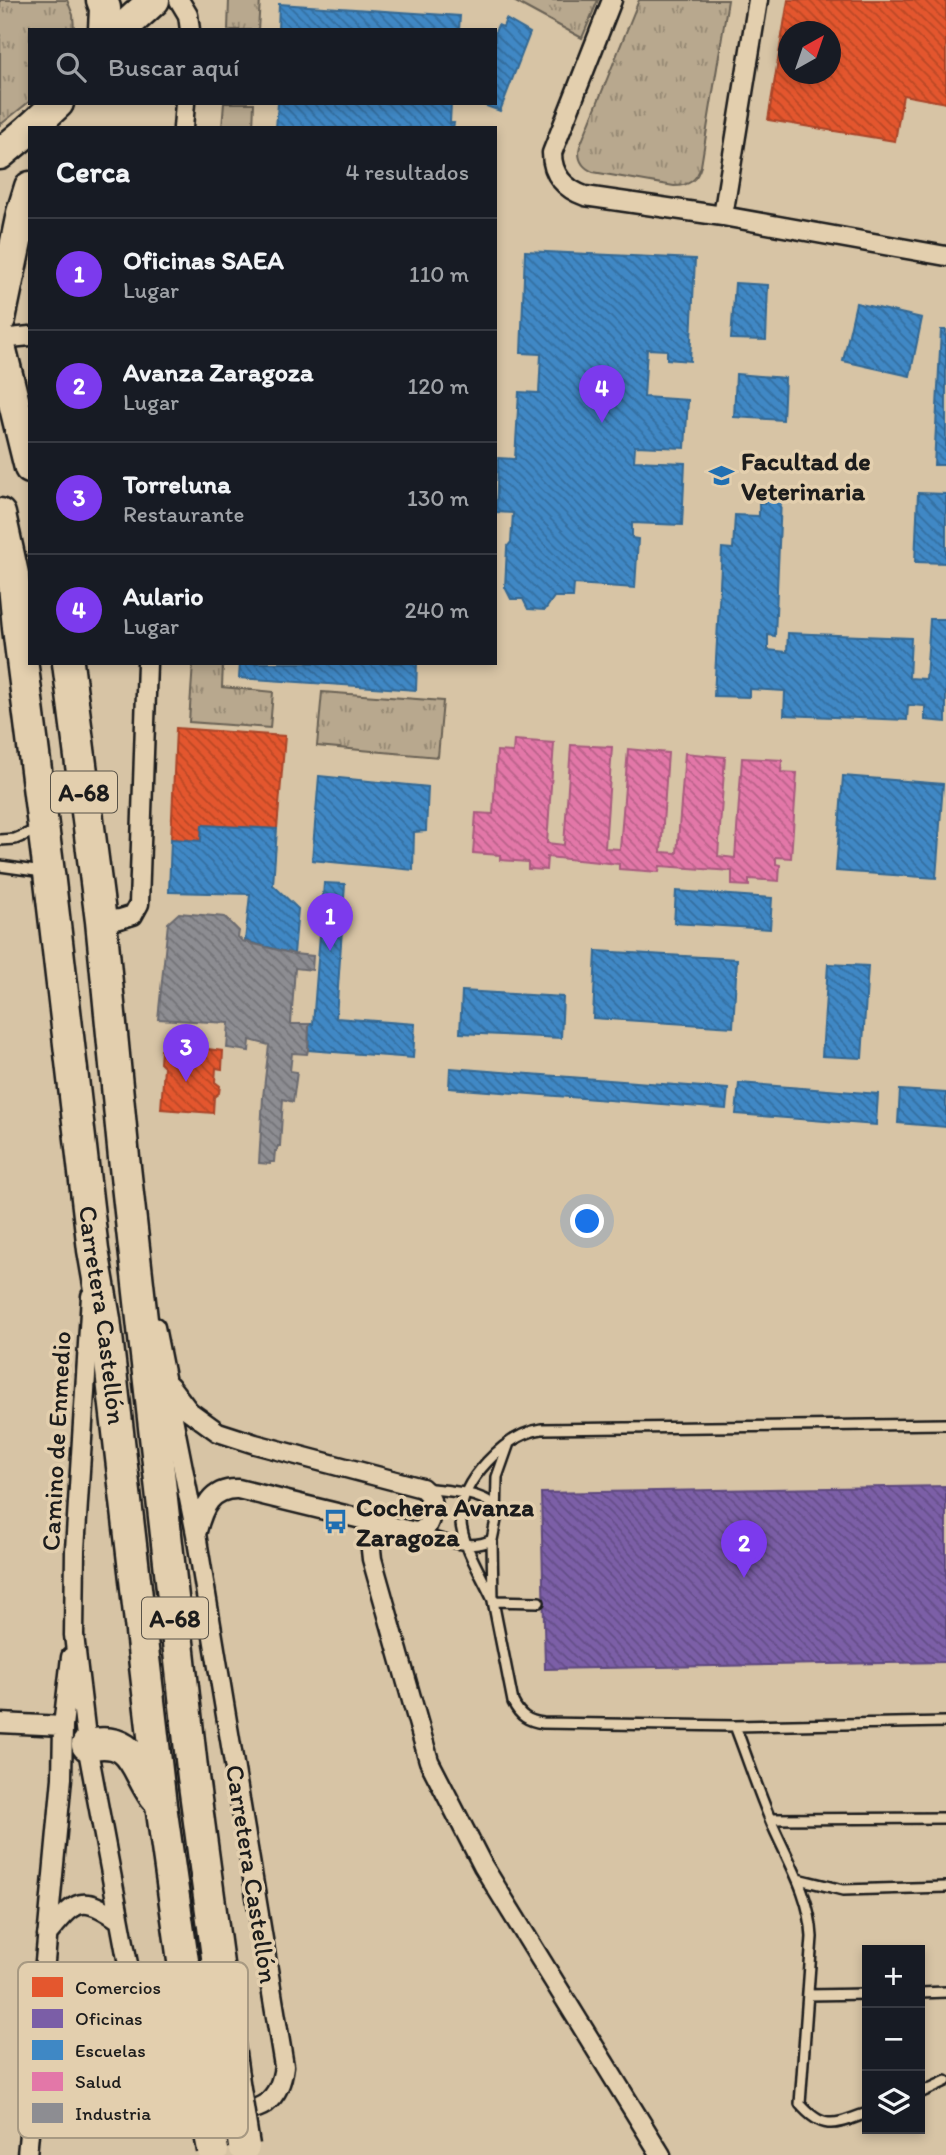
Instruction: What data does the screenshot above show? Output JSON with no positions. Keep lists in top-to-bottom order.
{
  "streets": {
    "highway": ["A-68", "Carretera Castellón"],
    "street": ["Camino de Enmedio"]
  },
  "crossings": [
    ["Carretera Castellón", "Camino de Enmedio"]
  ],
  "places": {
    "school or university": ["Facultad de Veterinaria"],
    "bus stop": ["Cochera Avanza Zaragoza"]
  },
  "legend": [
    "Comercios",
    "Oficinas",
    "Escuelas",
    "Salud",
    "Industria"
  ],
  "north": "top right",
  "page": {
    "search": "Buscar aquí",
    "heading": ["Cerca", "4 resultados"],
    "list": [
      {
        "mark": "1",
        "name": "Oficinas SAEA",
        "note": "Lugar",
        "value": "110 m"
      },
      {
        "mark": "2",
        "name": "Avanza Zaragoza",
        "note": "Lugar",
        "value": "120 m"
      },
      {
        "mark": "3",
        "name": "Torreluna",
        "note": "Restaurante",
        "value": "130 m"
      },
      {
        "mark": "4",
        "name": "Aulario",
        "note": "Lugar",
        "value": "240 m"
      }
    ],
    "pins": [
      "4",
      "1",
      "3",
      "2"
    ],
    "map_buttons": ["+", "−"]
  }
}
